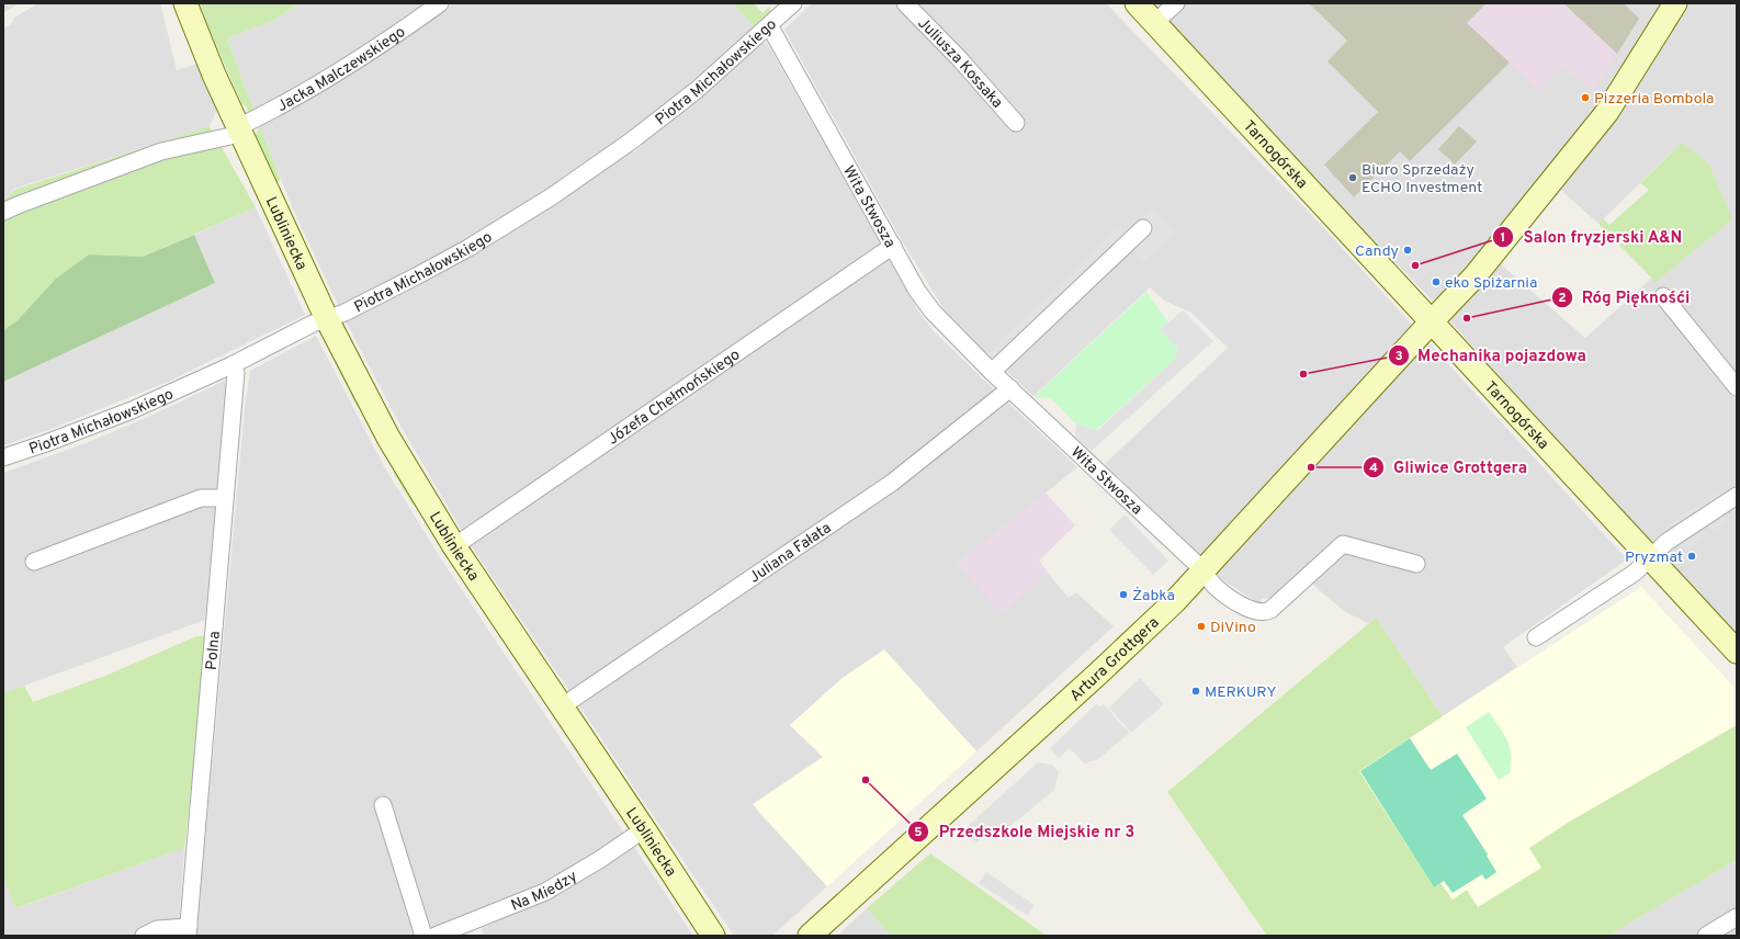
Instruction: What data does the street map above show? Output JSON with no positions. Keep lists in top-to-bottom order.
{
  "streets": {
    "street": [
      "Juliusza Kossaka",
      "Jacka Malczewskiego",
      "Piotra Michałowskiego",
      "Tarnogórska",
      "Wita Stwosza",
      "Lubliniecka",
      "Józefa Chełmońskiego",
      "Juliana Fałata",
      "Polna",
      "Artura Grottgera",
      "Na Miedzy"
    ]
  },
  "crossings": [
    ["Jacka Malczewskiego", "Lubliniecka"],
    ["Piotra Michałowskiego", "Wita Stwosza"],
    ["Piotra Michałowskiego", "Lubliniecka"],
    ["Piotra Michałowskiego", "Polna"],
    ["Tarnogórska", "Artura Grottgera"],
    ["Wita Stwosza", "Józefa Chełmońskiego"],
    ["Wita Stwosza", "Juliana Fałata"],
    ["Wita Stwosza", "Artura Grottgera"],
    ["Lubliniecka", "Józefa Chełmońskiego"],
    ["Lubliniecka", "Juliana Fałata"],
    ["Lubliniecka", "Na Miedzy"]
  ],
  "places": [
    "Pizzeria Bombola",
    "Biuro Sprzedaży ECHO Investment",
    "Candy",
    "Salon fryzjerski A&N",
    "eko Spiżarnia",
    "Róg Pięknośći",
    "Mechanika pojazdowa",
    "Gliwice Grottgera",
    "Pryzmat",
    "Żabka",
    "DiVino",
    "MERKURY",
    "Przedszkole Miejskie nr 3"
  ]
}
